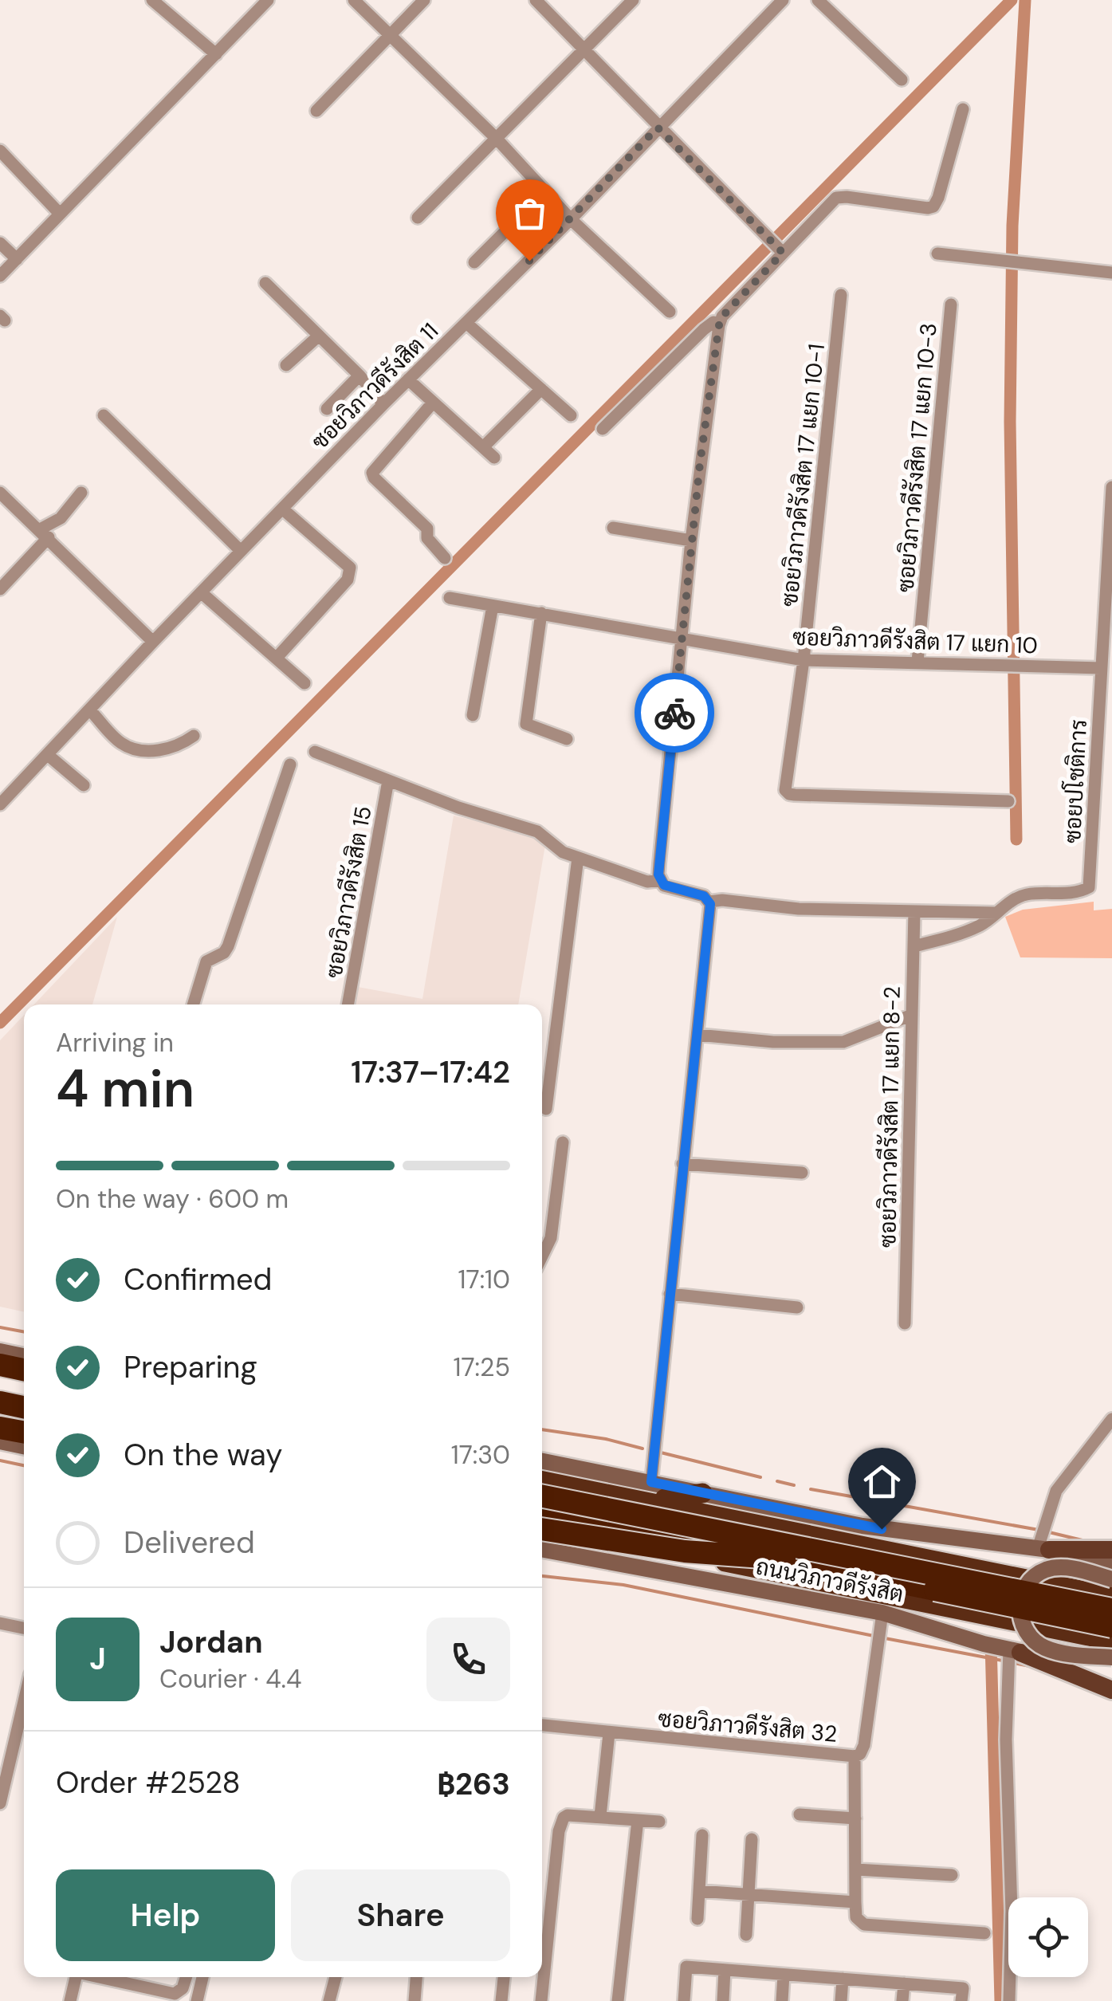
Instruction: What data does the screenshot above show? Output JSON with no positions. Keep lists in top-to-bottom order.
{
  "streets": {
    "highway": ["ถนนวิภาวดีรังสิต"],
    "street": [
      "ซอยวิภาวดีรังสิต 11",
      "ซอยวิภาวดีรังสิต 17 แยก 10-3",
      "ซอยวิภาวดีรังสิต 17 แยก 10-1",
      "ซอยวิภาวดีรังสิต 17 แยก 10",
      "ซอยปโชติการ",
      "ซอยวิภาวดีรังสิต 15",
      "ซอยวิภาวดีรังสิต 17 แยก 8-2",
      "ซอยวิภาวดีรังสิต 32"
    ]
  },
  "crossings": [
    ["ซอยวิภาวดีรังสิต 17 แยก 10-3", "ซอยวิภาวดีรังสิต 17 แยก 10"],
    ["ซอยวิภาวดีรังสิต 17 แยก 10-1", "ซอยวิภาวดีรังสิต 17 แยก 10"],
    ["ซอยวิภาวดีรังสิต 17 แยก 10", "ซอยปโชติการ"],
    ["ซอยปโชติการ", "ซอยวิภาวดีรังสิต 17 แยก 8-2"],
    ["ถนนวิภาวดีรังสิต", "ซอยวิภาวดีรังสิต 32"]
  ],
  "page": {
    "heading": ["4 min", "Arriving in", "17:37–17:42"],
    "panel": [
      "Jordan",
      "Courier · 4.4",
      "Order #2528",
      "฿263"
    ],
    "bar": "On the way · 600 m",
    "list": [
      ["Confirmed", "17:10"],
      ["Preparing", "17:25"],
      ["On the way", "17:30"],
      "Delivered"
    ],
    "round": "J",
    "buttons": ["Help", "Share"]
  }
}
